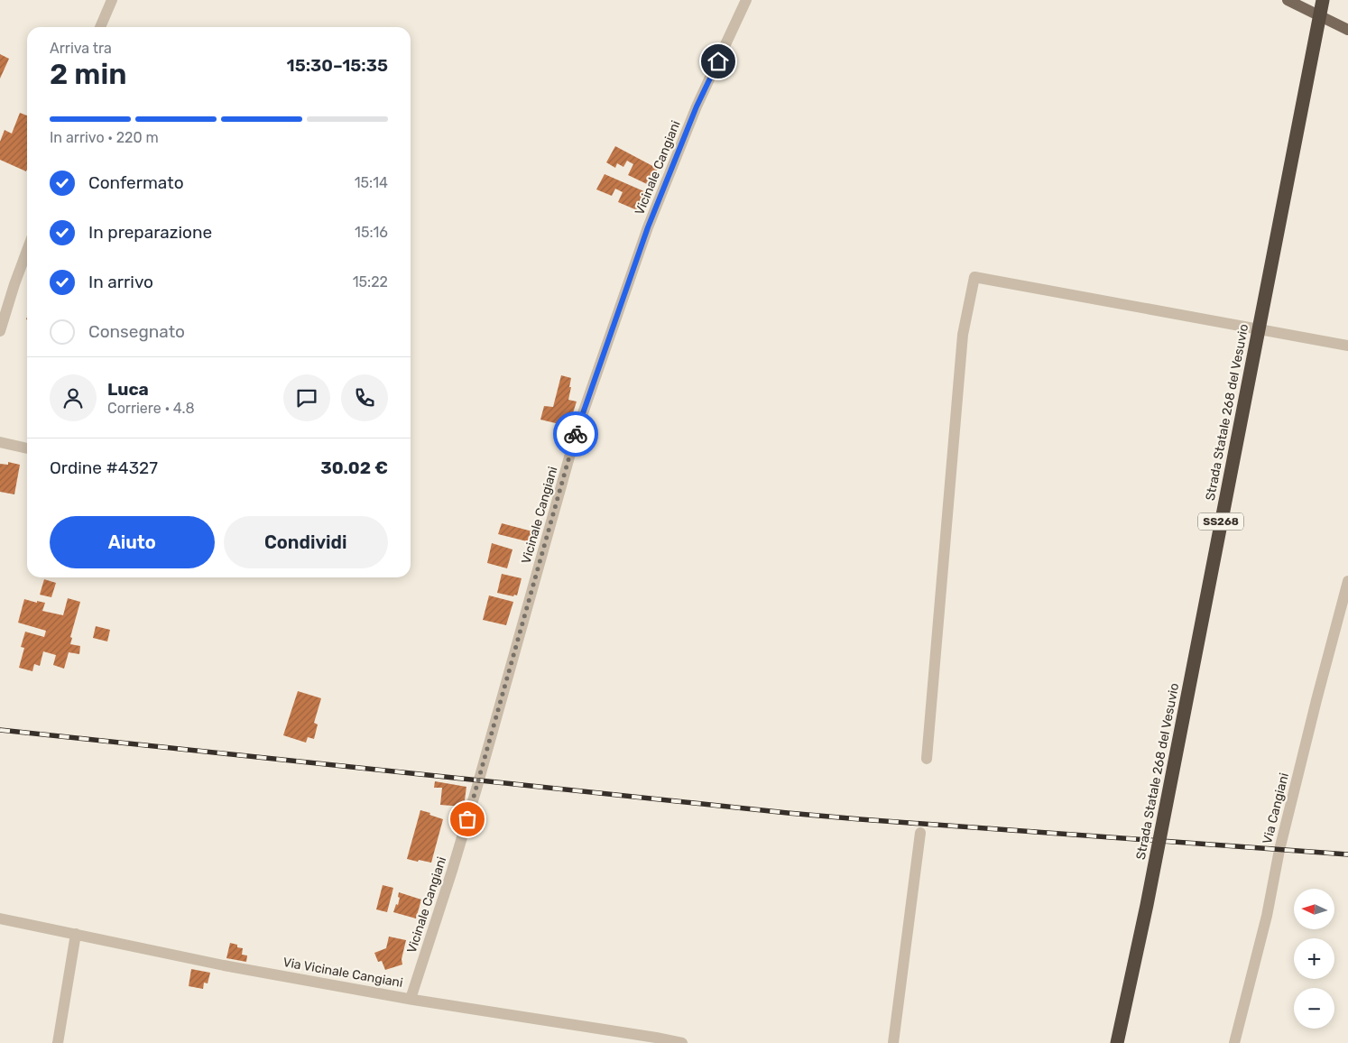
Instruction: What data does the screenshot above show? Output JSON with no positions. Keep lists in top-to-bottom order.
{
  "streets": {
    "highway": ["Strada Statale 268 del Vesuvio", "SS268"],
    "street": ["Vicinale Cangiani", "Via Cangiani", "Via Vicinale Cangiani"]
  },
  "crossings": [
    ["Vicinale Cangiani", "Via Vicinale Cangiani"]
  ],
  "north": "left",
  "page": {
    "heading": ["2 min", "Arriva tra", "15:30–15:35"],
    "panel": [
      "Luca",
      "Corriere · 4.8",
      "Ordine #4327",
      "30.02 €"
    ],
    "bar": "In arrivo · 220 m",
    "list": [
      ["Confermato", "15:14"],
      ["In preparazione", "15:16"],
      ["In arrivo", "15:22"],
      "Consegnato"
    ],
    "buttons": ["Aiuto", "Condividi"],
    "map_buttons": ["+", "−"]
  }
}
